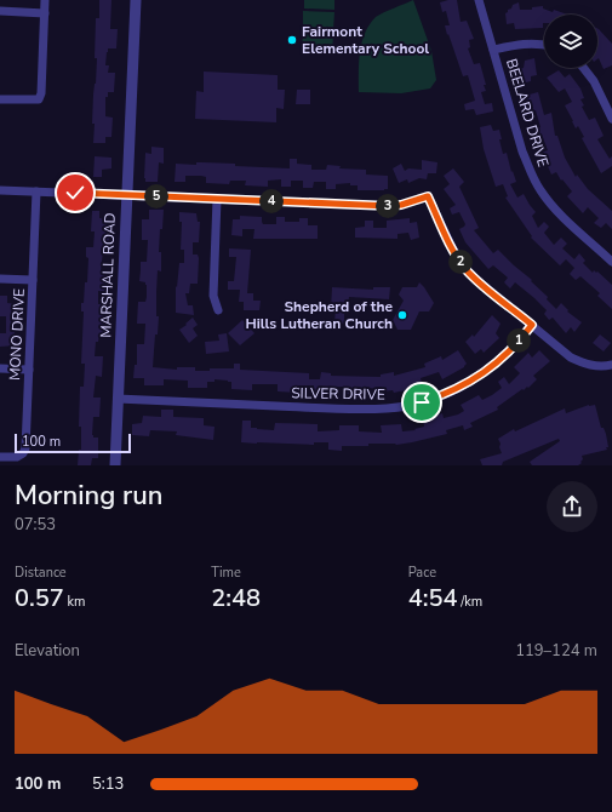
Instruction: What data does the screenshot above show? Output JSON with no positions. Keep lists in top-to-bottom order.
{
  "streets": {
    "street": [
      "BEELARD DRIVE",
      "MARSHALL ROAD",
      "MONO DRIVE",
      "SILVER DRIVE"
    ]
  },
  "crossings": [
    ["MARSHALL ROAD", "SILVER DRIVE"]
  ],
  "places": ["Fairmont Elementary School", "Shepherd of the Hills Lutheran Church"],
  "scale_bar": "100 m",
  "page": {
    "pins": [
      "5",
      "4",
      "3",
      "2",
      "1"
    ],
    "scale": "100 m",
    "heading": ["Morning run", "07:53"],
    "stats": [
      ["Distance", "0.57 km"],
      ["Time", "2:48"],
      ["Pace", "4:54 /km"]
    ],
    "chart": ["Elevation", "119–124 m"],
    "list": [
      {
        "name": "100 m",
        "note": "5:13"
      }
    ]
  }
}
